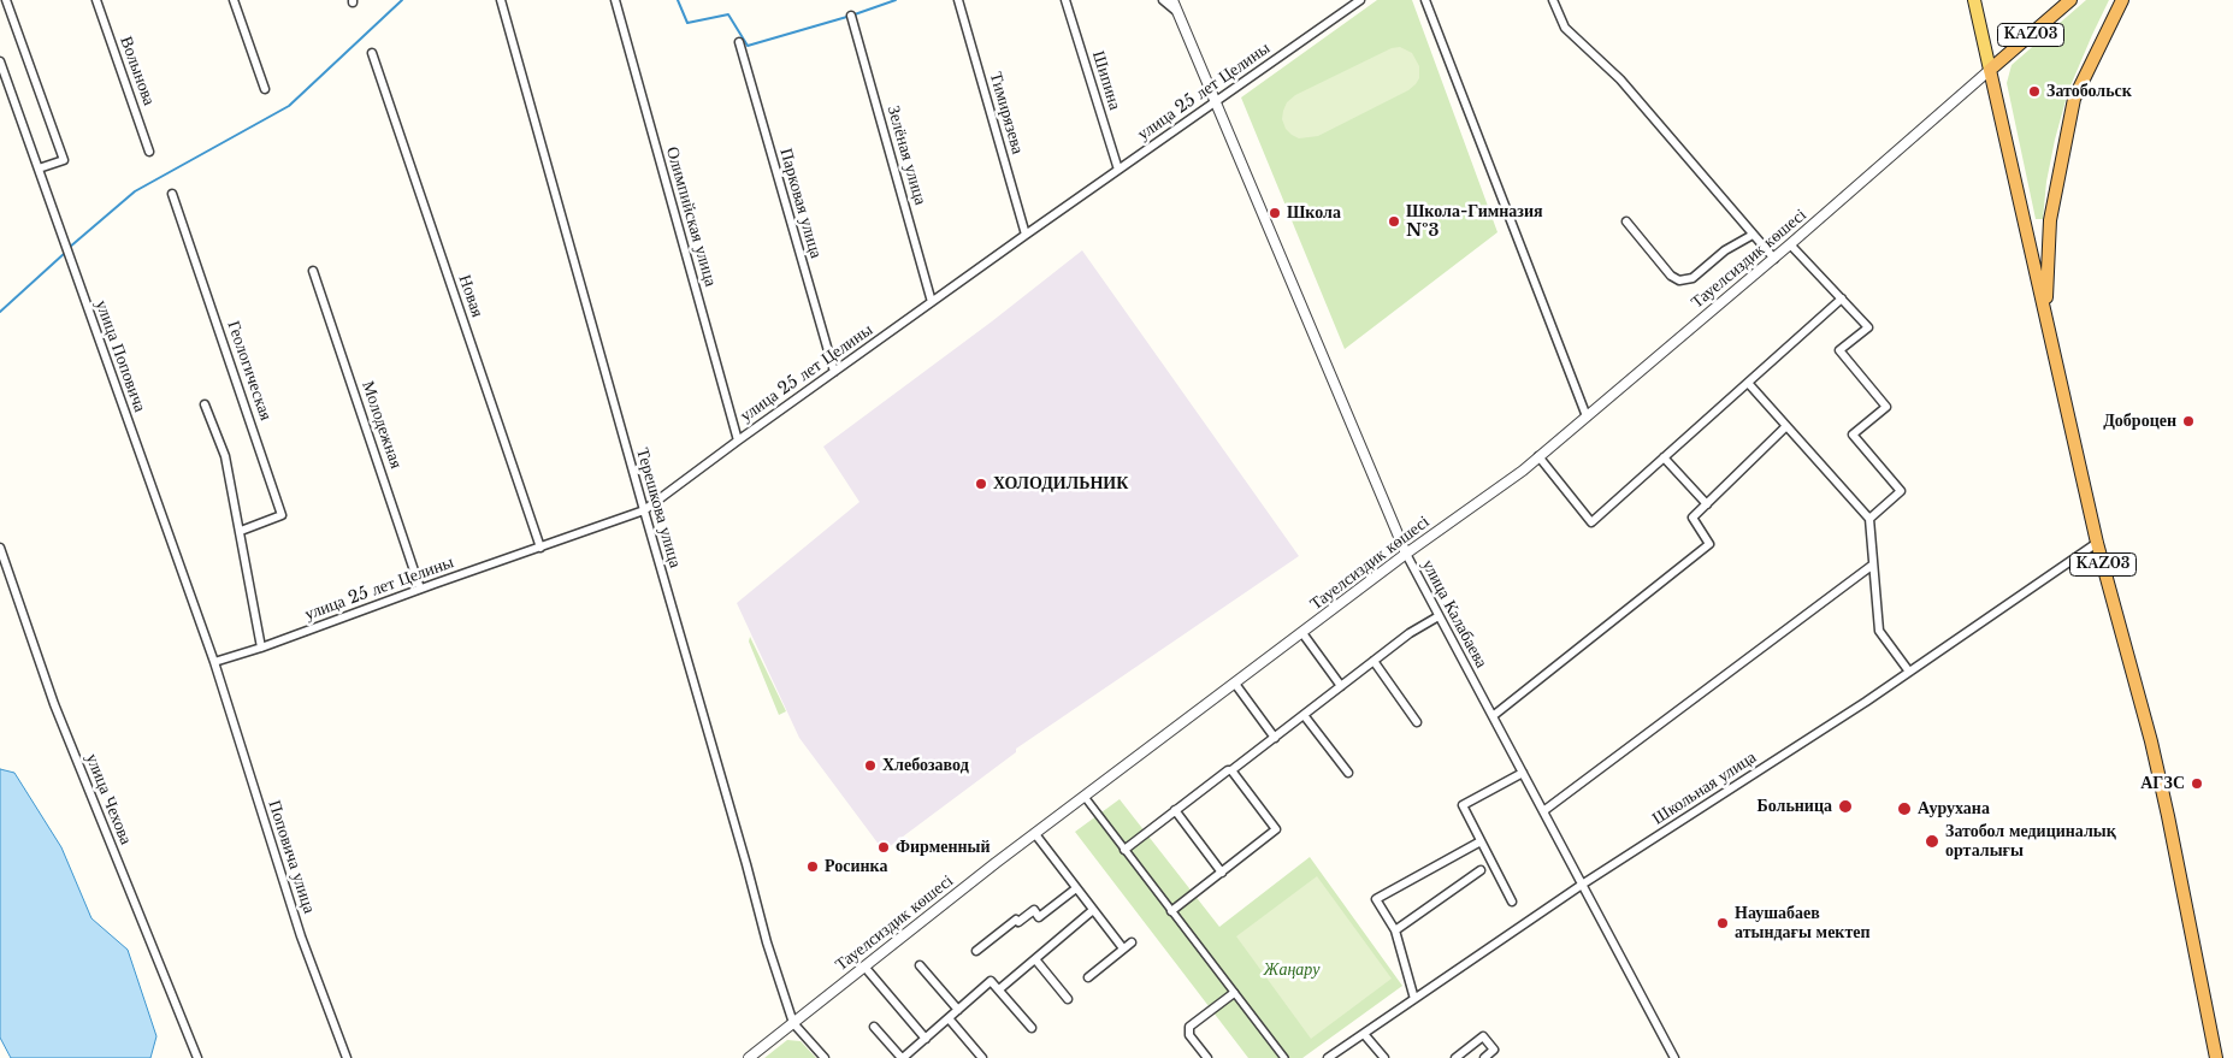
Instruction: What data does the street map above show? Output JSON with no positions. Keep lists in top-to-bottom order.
{
  "streets": {
    "highway": ["KАZ03"],
    "street": [
      "Волынова",
      "Шипина",
      "улица 25 лет Целины",
      "Тимирязева",
      "Зелёная улица",
      "Парковая улица",
      "Олимпийская улица",
      "Тауелсиздик көшесі",
      "Новая",
      "улица Поповича",
      "Геологическая",
      "Молодежная",
      "Терешкова улица",
      "улица Калабаева",
      "Школьная улица",
      "улица Чехова",
      "Поповича улица"
    ]
  },
  "crossings": [
    ["KАZ03", "Тауелсиздик көшесі"],
    ["KАZ03", "Школьная улица"],
    ["Шипина", "улица 25 лет Целины"],
    ["улица 25 лет Целины", "Тимирязева"],
    ["улица 25 лет Целины", "Зелёная улица"],
    ["улица 25 лет Целины", "Парковая улица"],
    ["улица 25 лет Целины", "Олимпийская улица"],
    ["улица 25 лет Целины", "Новая"],
    ["улица 25 лет Целины", "улица Поповича"],
    ["улица 25 лет Целины", "Молодежная"],
    ["улица 25 лет Целины", "Терешкова улица"],
    ["улица 25 лет Целины", "улица Калабаева"],
    ["улица 25 лет Целины", "Поповича улица"],
    ["Тауелсиздик көшесі", "Терешкова улица"],
    ["Тауелсиздик көшесі", "улица Калабаева"],
    ["улица Поповича", "Поповича улица"],
    ["улица Калабаева", "Школьная улица"]
  ],
  "parks": ["Жаңару"],
  "places": [
    "Затобольск",
    "Школа",
    "Школа-Гимназия №3",
    "Доброцен",
    "ХОЛОДИЛЬНИК",
    "Хлебозавод",
    "АГЗС",
    "Больница",
    "Аурухана",
    "Затобол медициналық орталығы",
    "Фирменный",
    "Росинка",
    "Наушабаев атындағы мектеп"
  ]
}
